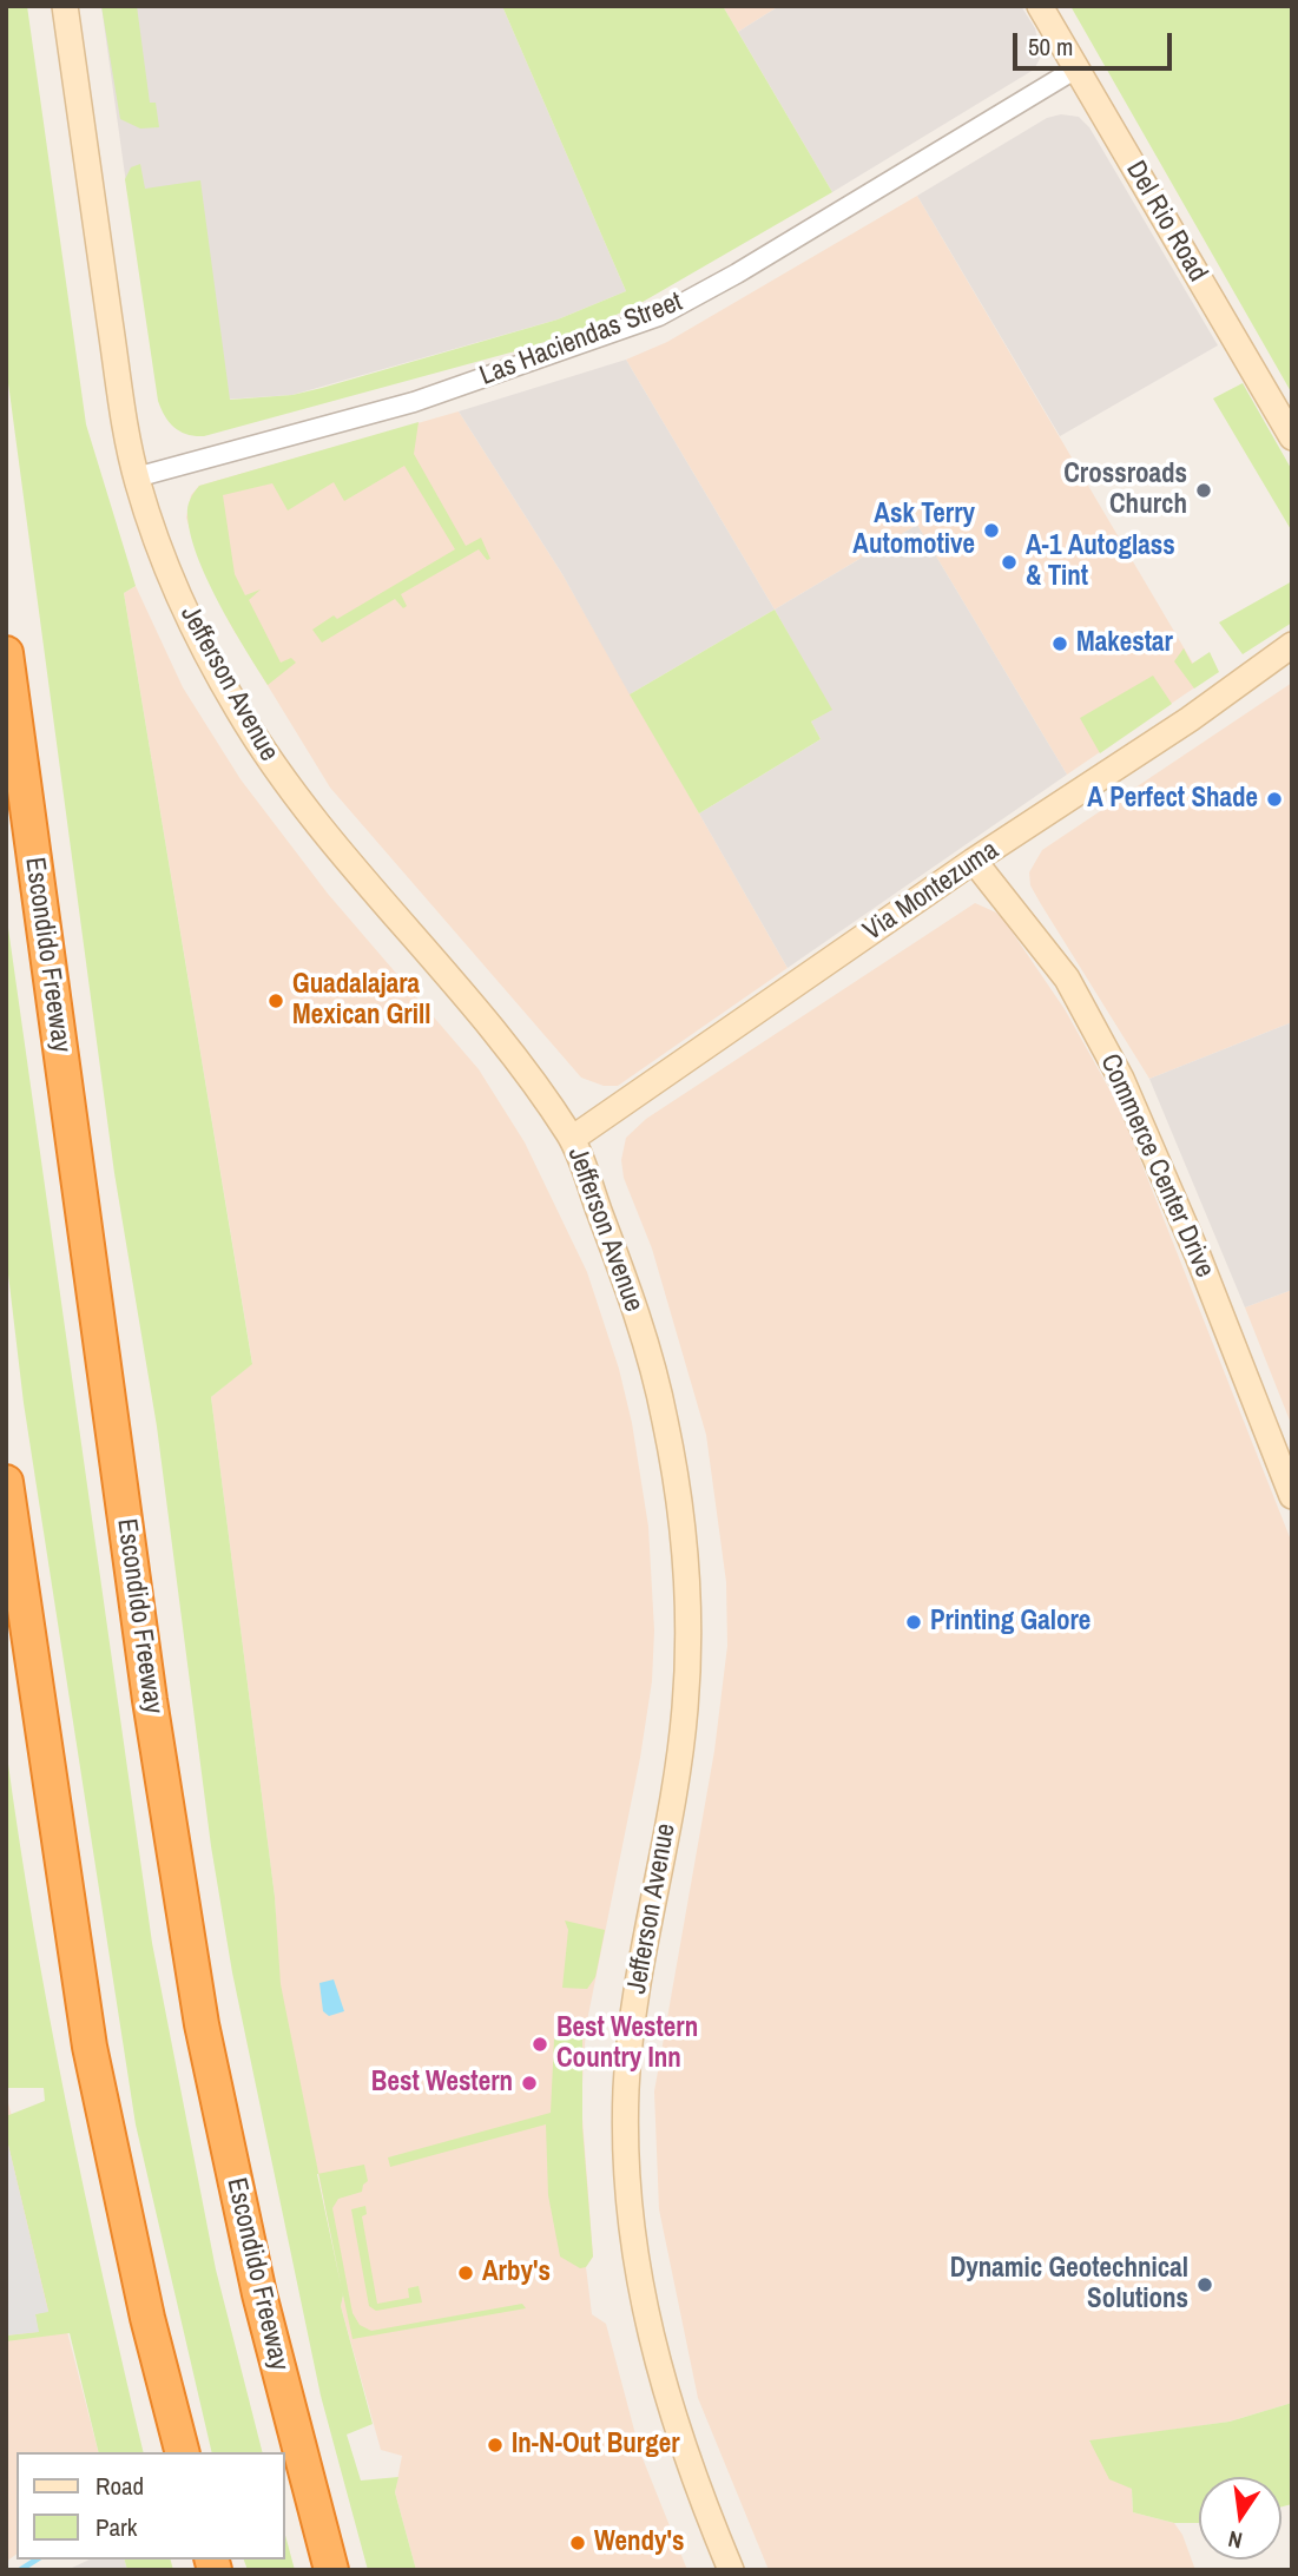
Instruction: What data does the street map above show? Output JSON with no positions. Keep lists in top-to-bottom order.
{
  "streets": {
    "highway": ["Escondido Freeway"],
    "main road": [
      "Del Rio Road",
      "Jefferson Avenue",
      "Via Montezuma",
      "Commerce Center Drive"
    ],
    "street": ["Las Haciendas Street"]
  },
  "crossings": [
    ["Del Rio Road", "Las Haciendas Street"],
    ["Las Haciendas Street", "Jefferson Avenue"],
    ["Jefferson Avenue", "Via Montezuma"],
    ["Via Montezuma", "Commerce Center Drive"]
  ],
  "places": [
    "Crossroads Church",
    "Ask Terry Automotive",
    "A-1 Autoglass & Tint",
    "Makestar",
    "A Perfect Shade",
    "Guadalajara Mexican Grill",
    "Printing Galore",
    "Best Western Country Inn",
    "Best Western",
    "Arby's",
    "Dynamic Geotechnical Solutions",
    "In-N-Out Burger",
    "Wendy's"
  ],
  "legend": ["Road", "Park"],
  "scale_bar": "50 m",
  "north": "bottom"
}
